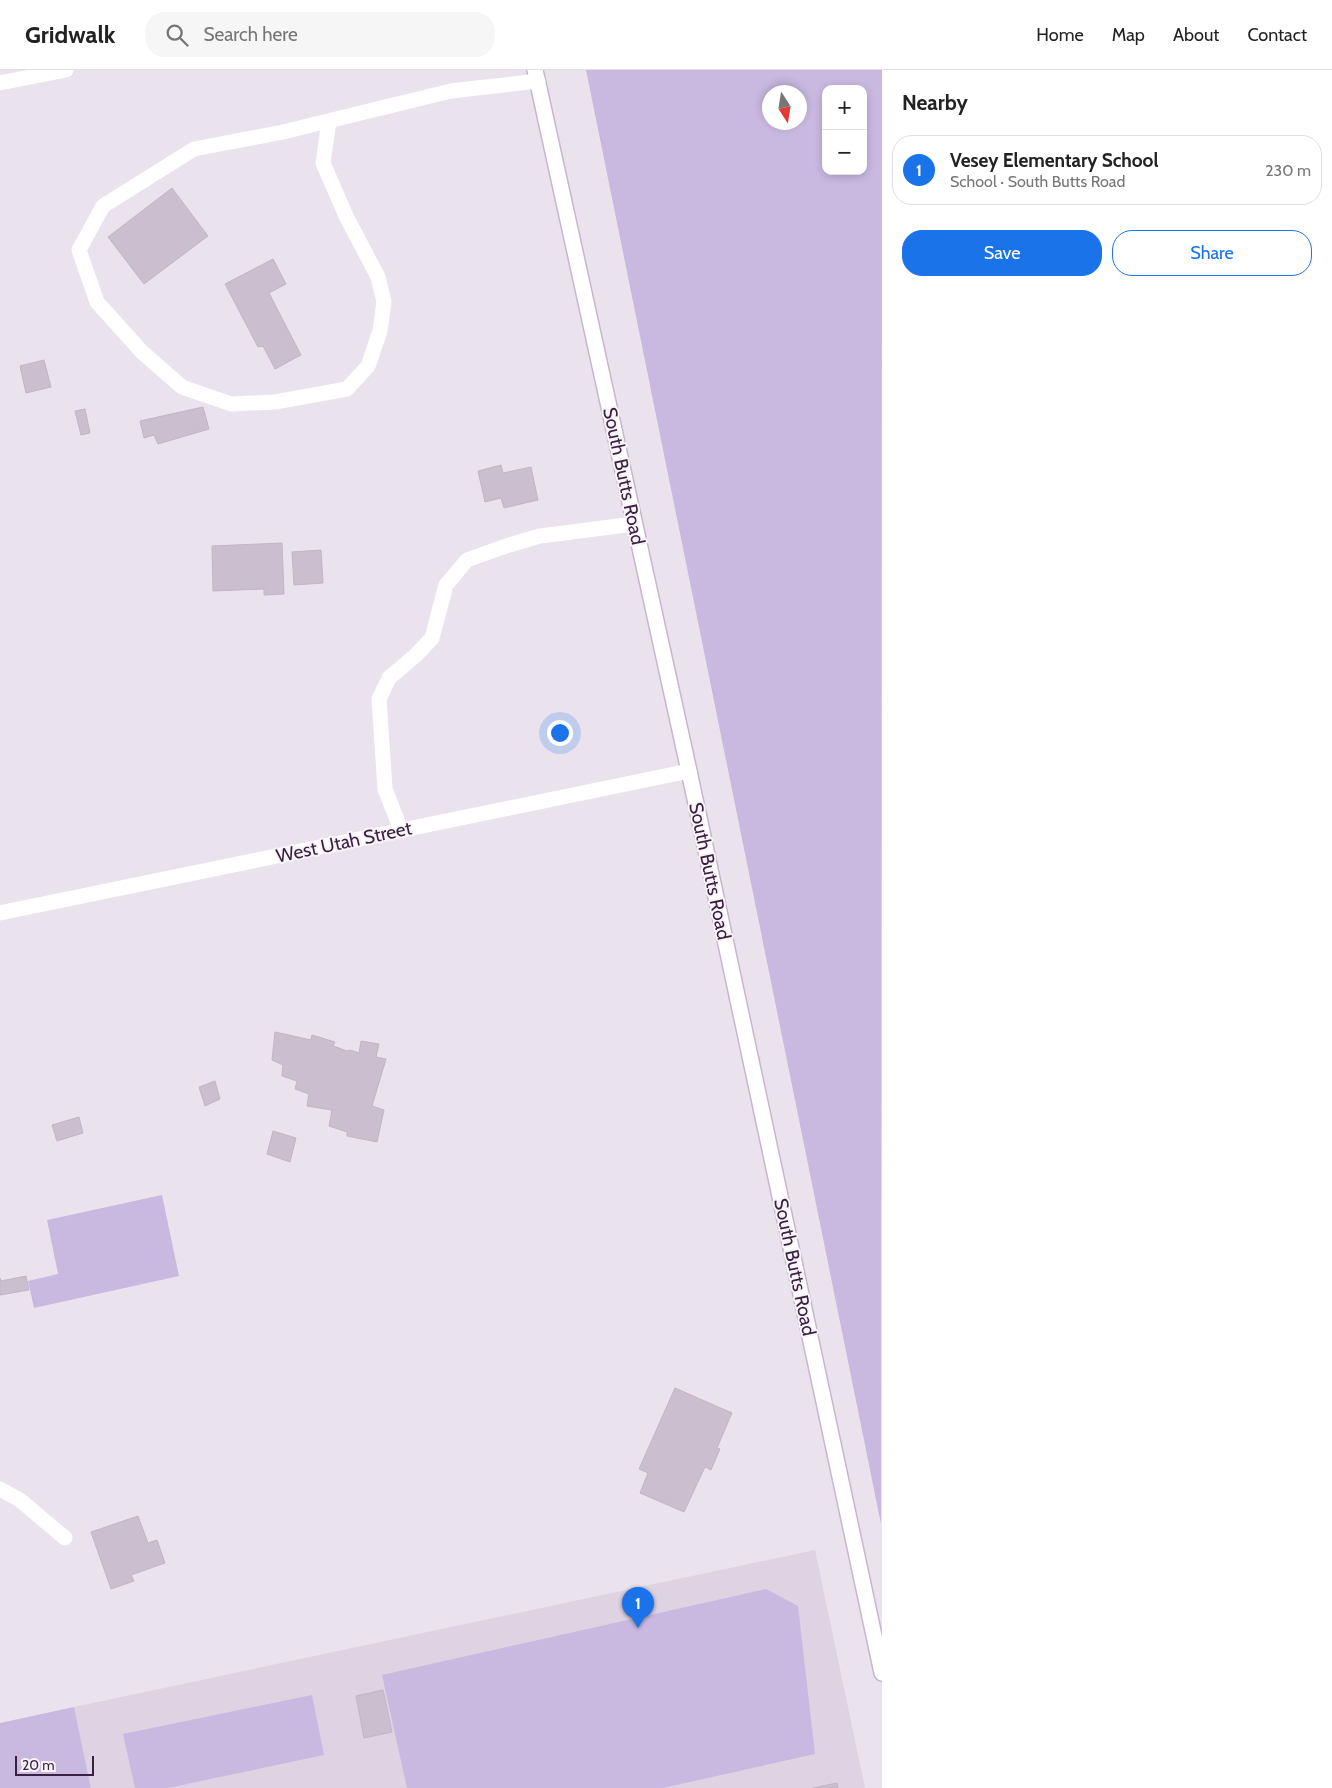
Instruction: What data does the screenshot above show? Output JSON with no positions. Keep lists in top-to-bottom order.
{
  "streets": {
    "street": ["South Butts Road", "West Utah Street"]
  },
  "crossings": [
    ["South Butts Road", "West Utah Street"]
  ],
  "scale_bar": "20 m",
  "north": "bottom",
  "page": {
    "header": "Gridwalk",
    "search": "Search here",
    "nav": [
      "Home",
      "Map",
      "About",
      "Contact"
    ],
    "heading": "Nearby",
    "map_buttons": ["+", "−"],
    "list": [
      {
        "mark": "1",
        "name": "Vesey Elementary School",
        "note": "School · South Butts Road",
        "value": "230 m"
      }
    ],
    "buttons": ["Save", "Share"],
    "pins": "1",
    "scale": "20 m"
  }
}
